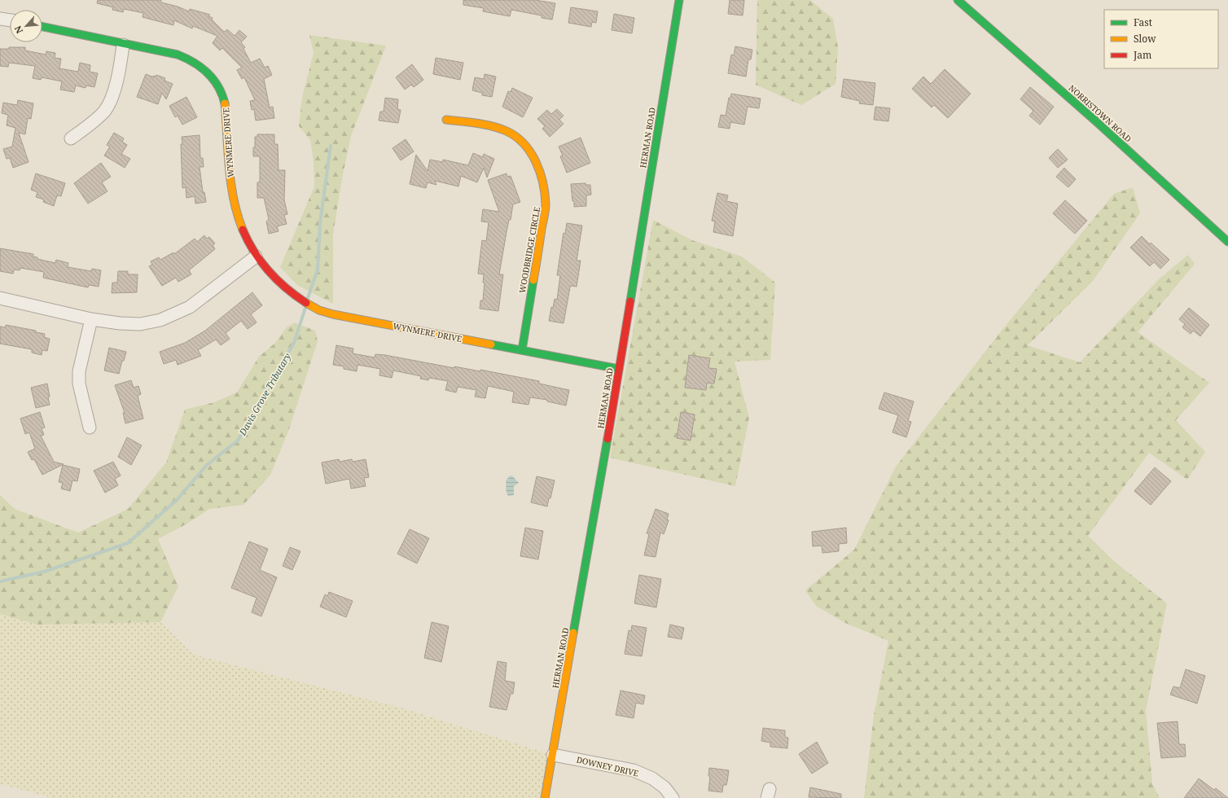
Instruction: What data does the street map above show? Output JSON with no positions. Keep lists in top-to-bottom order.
{
  "streets": {
    "street": [
      "NORRISTOWN ROAD",
      "HERMAN ROAD",
      "WYNMERE DRIVE",
      "WOODBRIDGE CIRCLE",
      "DOWNEY DRIVE"
    ]
  },
  "crossings": [
    ["HERMAN ROAD", "WYNMERE DRIVE"],
    ["HERMAN ROAD", "DOWNEY DRIVE"],
    ["WYNMERE DRIVE", "WOODBRIDGE CIRCLE"]
  ],
  "water": ["Davis Grove Tributary"],
  "legend": ["Fast", "Slow", "Jam"],
  "north": "bottom left"
}
